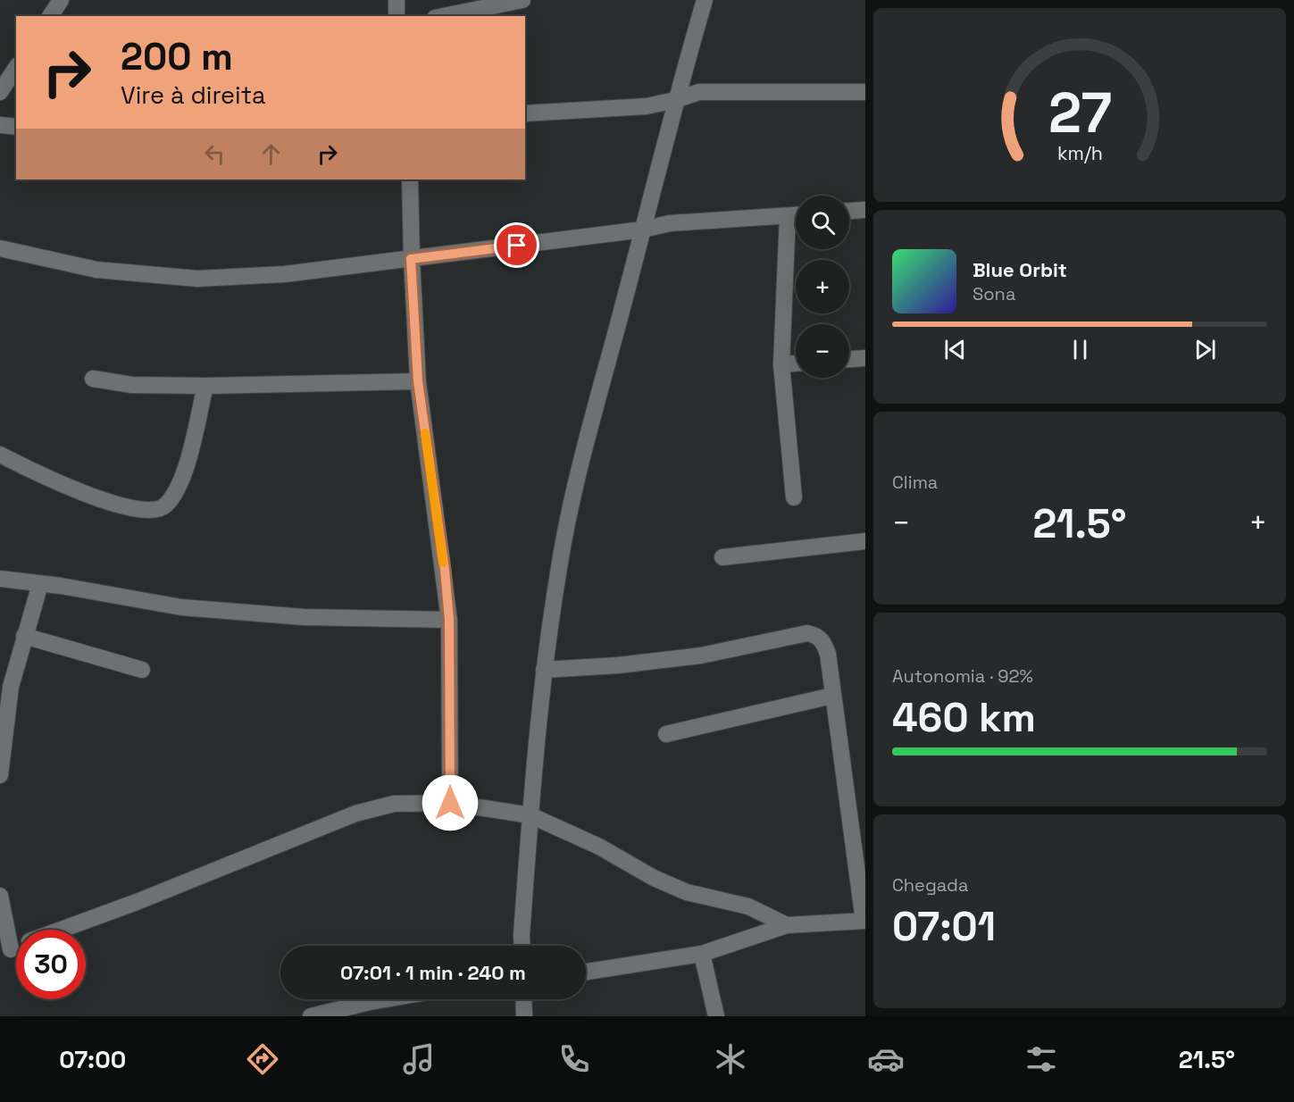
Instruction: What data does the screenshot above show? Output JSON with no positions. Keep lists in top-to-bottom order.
{
  "page": {
    "turn": ["200 m", "Vire à direita"],
    "map_buttons": ["+", "−"],
    "song": ["Blue Orbit", "Sona"],
    "tile": [
      "Clima",
      ["Autonomia · 92%", "460 km"],
      ["Chegada", "07:01"]
    ],
    "heat": ["−", "21.5°", "+"],
    "limit": "30",
    "trip": "07:01 · 1 min · 240 m",
    "tabs": ["07:00", "21.5°"],
    "gauge": ["27", "km/h"]
  }
}
